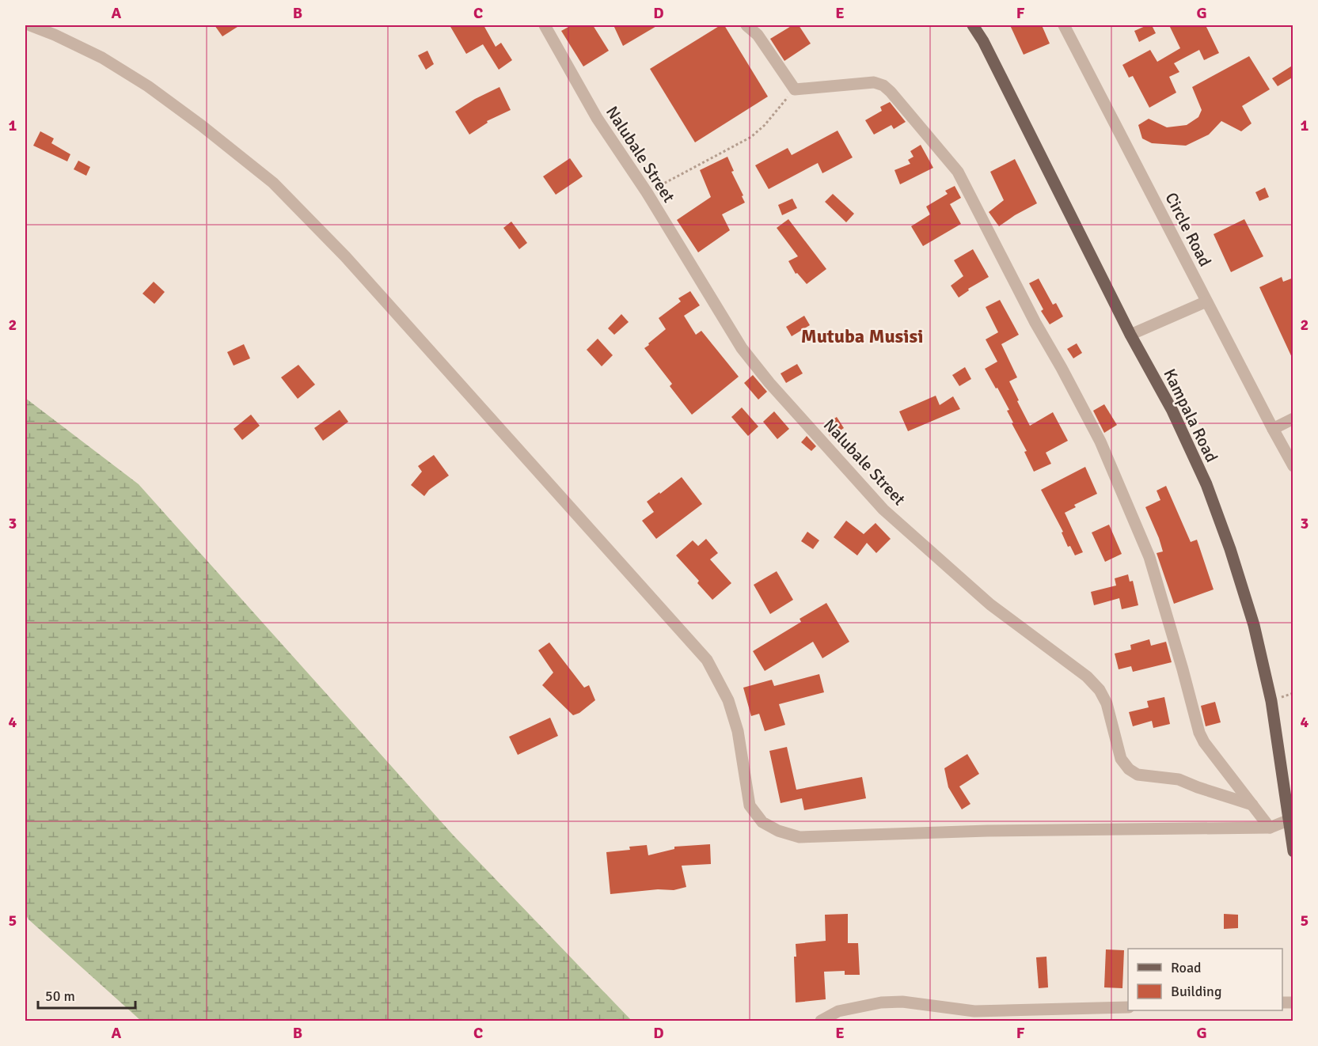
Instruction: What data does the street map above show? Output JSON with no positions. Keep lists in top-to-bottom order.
{
  "streets": {
    "main road": ["Kampala Road"],
    "street": ["Nalubale Street", "Circle Road"]
  },
  "districts": ["Mutuba Musisi"],
  "legend": ["Road", "Building"],
  "scale_bar": "50 m",
  "grid": {
    "columns": [
      "A",
      "B",
      "C",
      "D",
      "E",
      "F",
      "G"
    ],
    "rows": [
      "1",
      "2",
      "3",
      "4",
      "5"
    ]
  }
}
